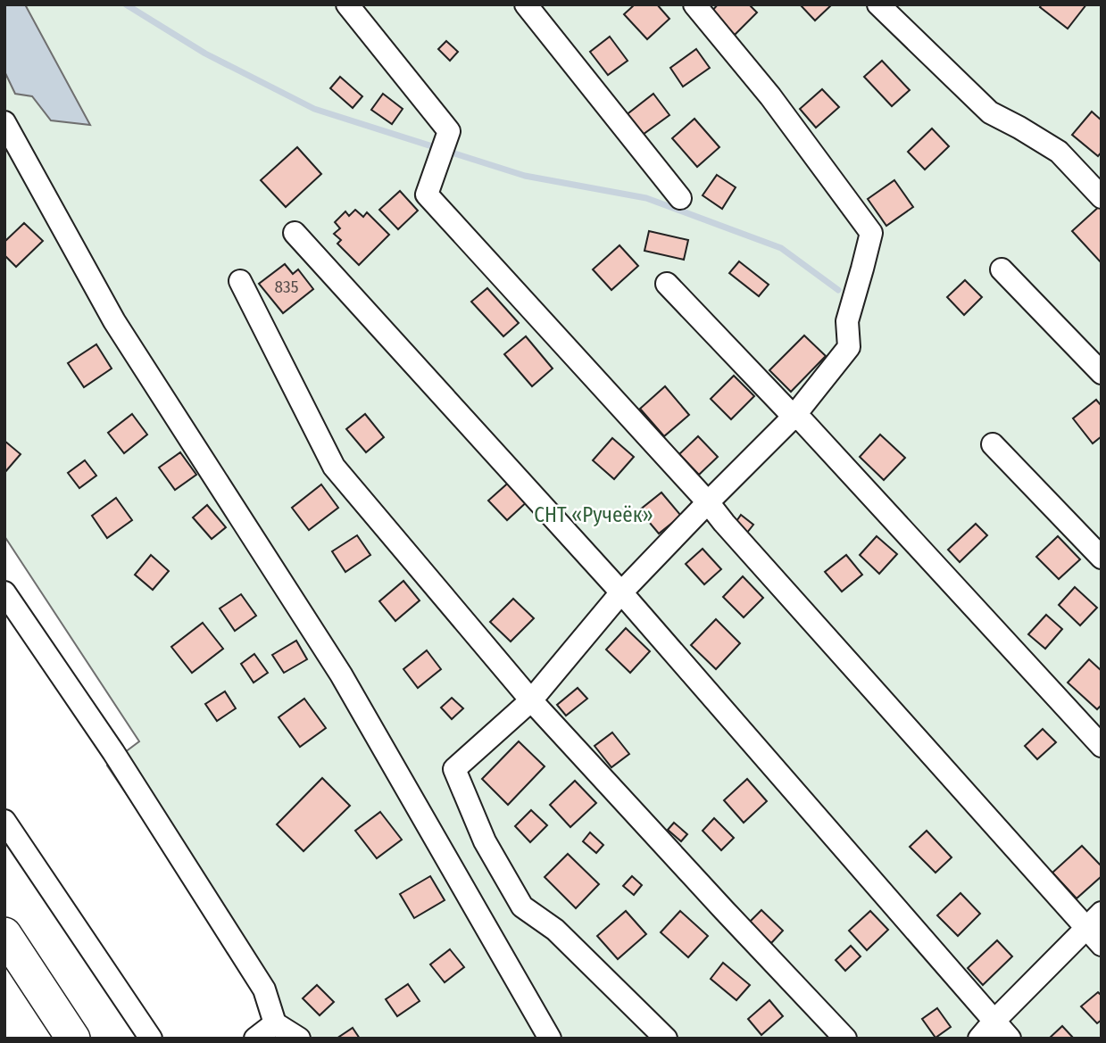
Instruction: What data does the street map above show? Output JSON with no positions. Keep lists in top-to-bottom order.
{
  "parks": ["СНТ «Ручеёк»"],
  "house_numbers": ["835"]
}
